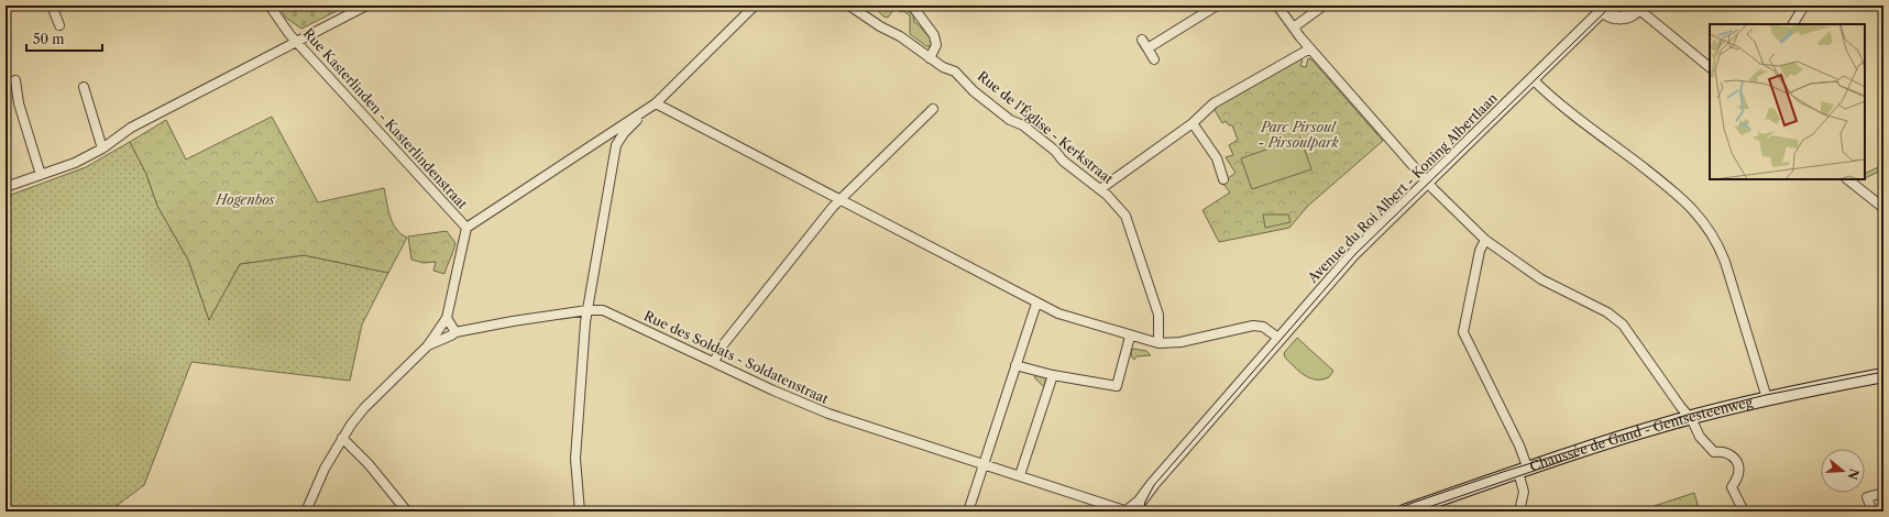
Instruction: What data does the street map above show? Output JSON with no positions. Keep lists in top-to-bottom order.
{
  "streets": {
    "main road": ["Chaussée de Gand - Gentsesteenweg"],
    "street": [
      "Rue Kasterlinden - Kasterlindenstraat",
      "Rue de l'Église - Kerkstraat",
      "Avenue du Roi Albert - Koning Albertlaan",
      "Rue des Soldats - Soldatenstraat"
    ]
  },
  "crossings": [
    ["Avenue du Roi Albert - Koning Albertlaan", "Rue des Soldats - Soldatenstraat"]
  ],
  "parks": ["Parc Pirsoul - Pirsoulpark", "Hogenbos"],
  "scale_bar": "50 m",
  "north": "right"
}
